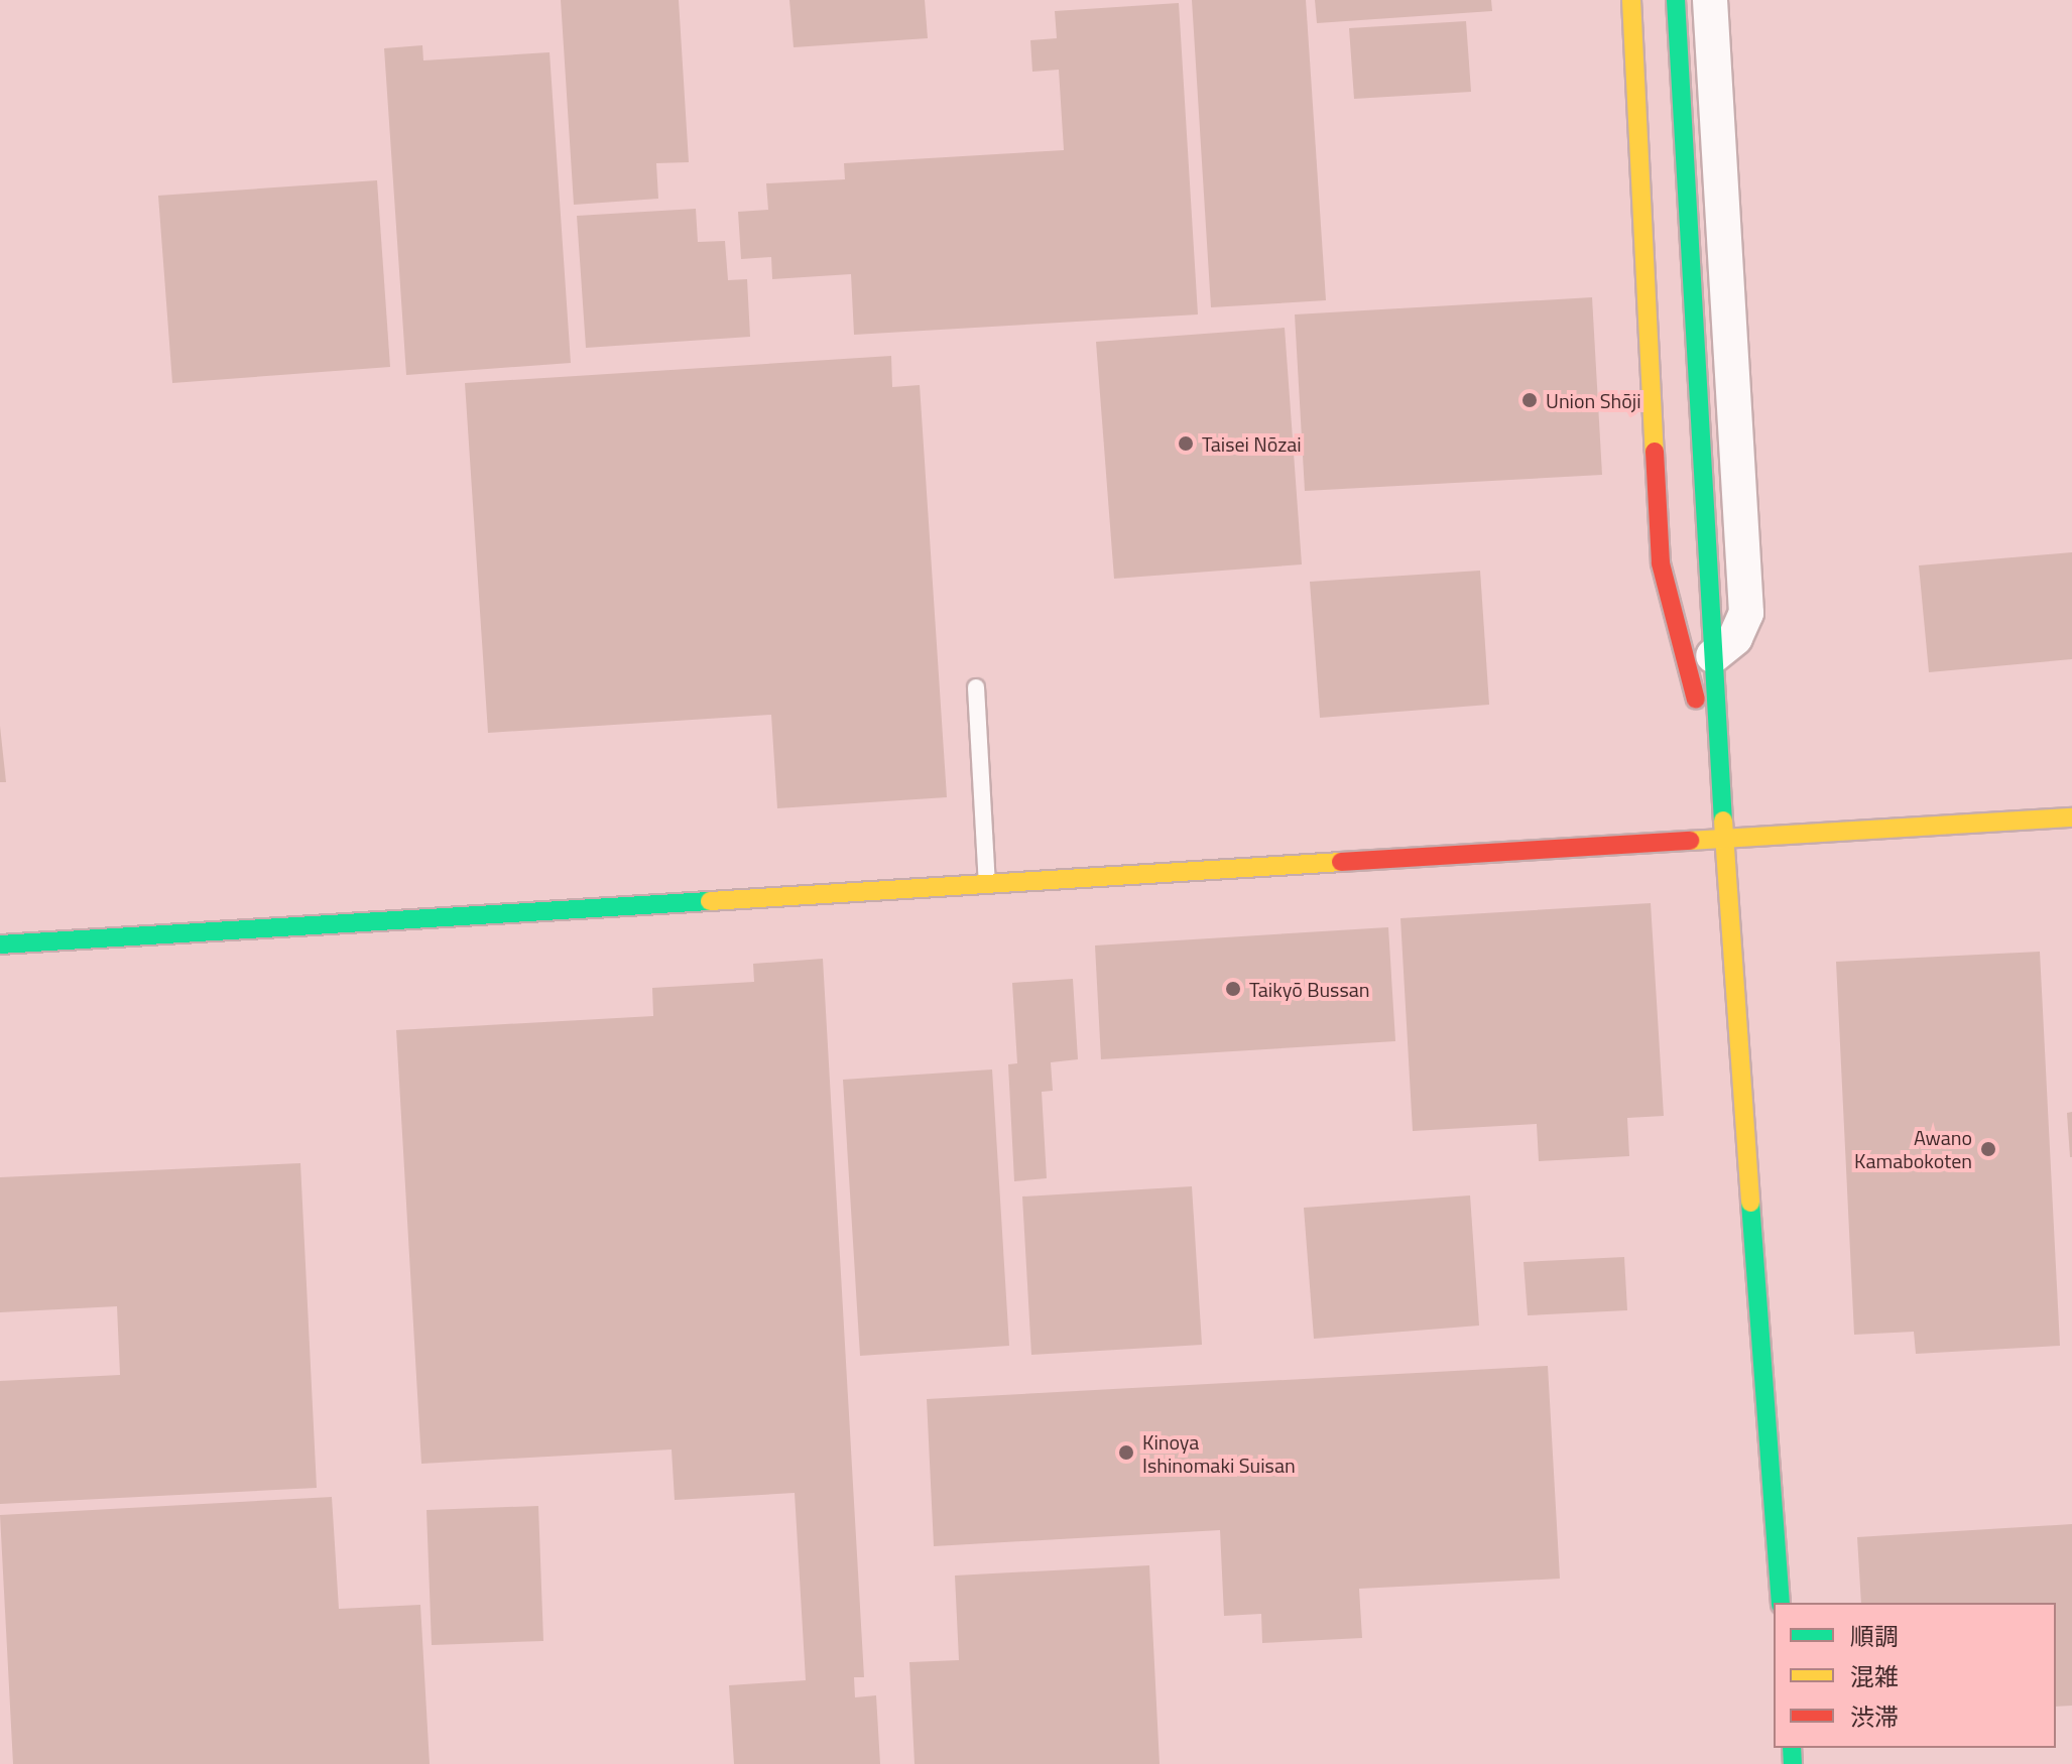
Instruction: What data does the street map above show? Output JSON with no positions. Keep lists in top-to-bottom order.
{
  "places": [
    "Union Shōji",
    "Taisei Nōzai",
    "Taikyō Bussan",
    "Awano Kamabokoten",
    "Kinoya Ishinomaki Suisan"
  ],
  "legend": ["順調", "混雑", "渋滞"]
}
